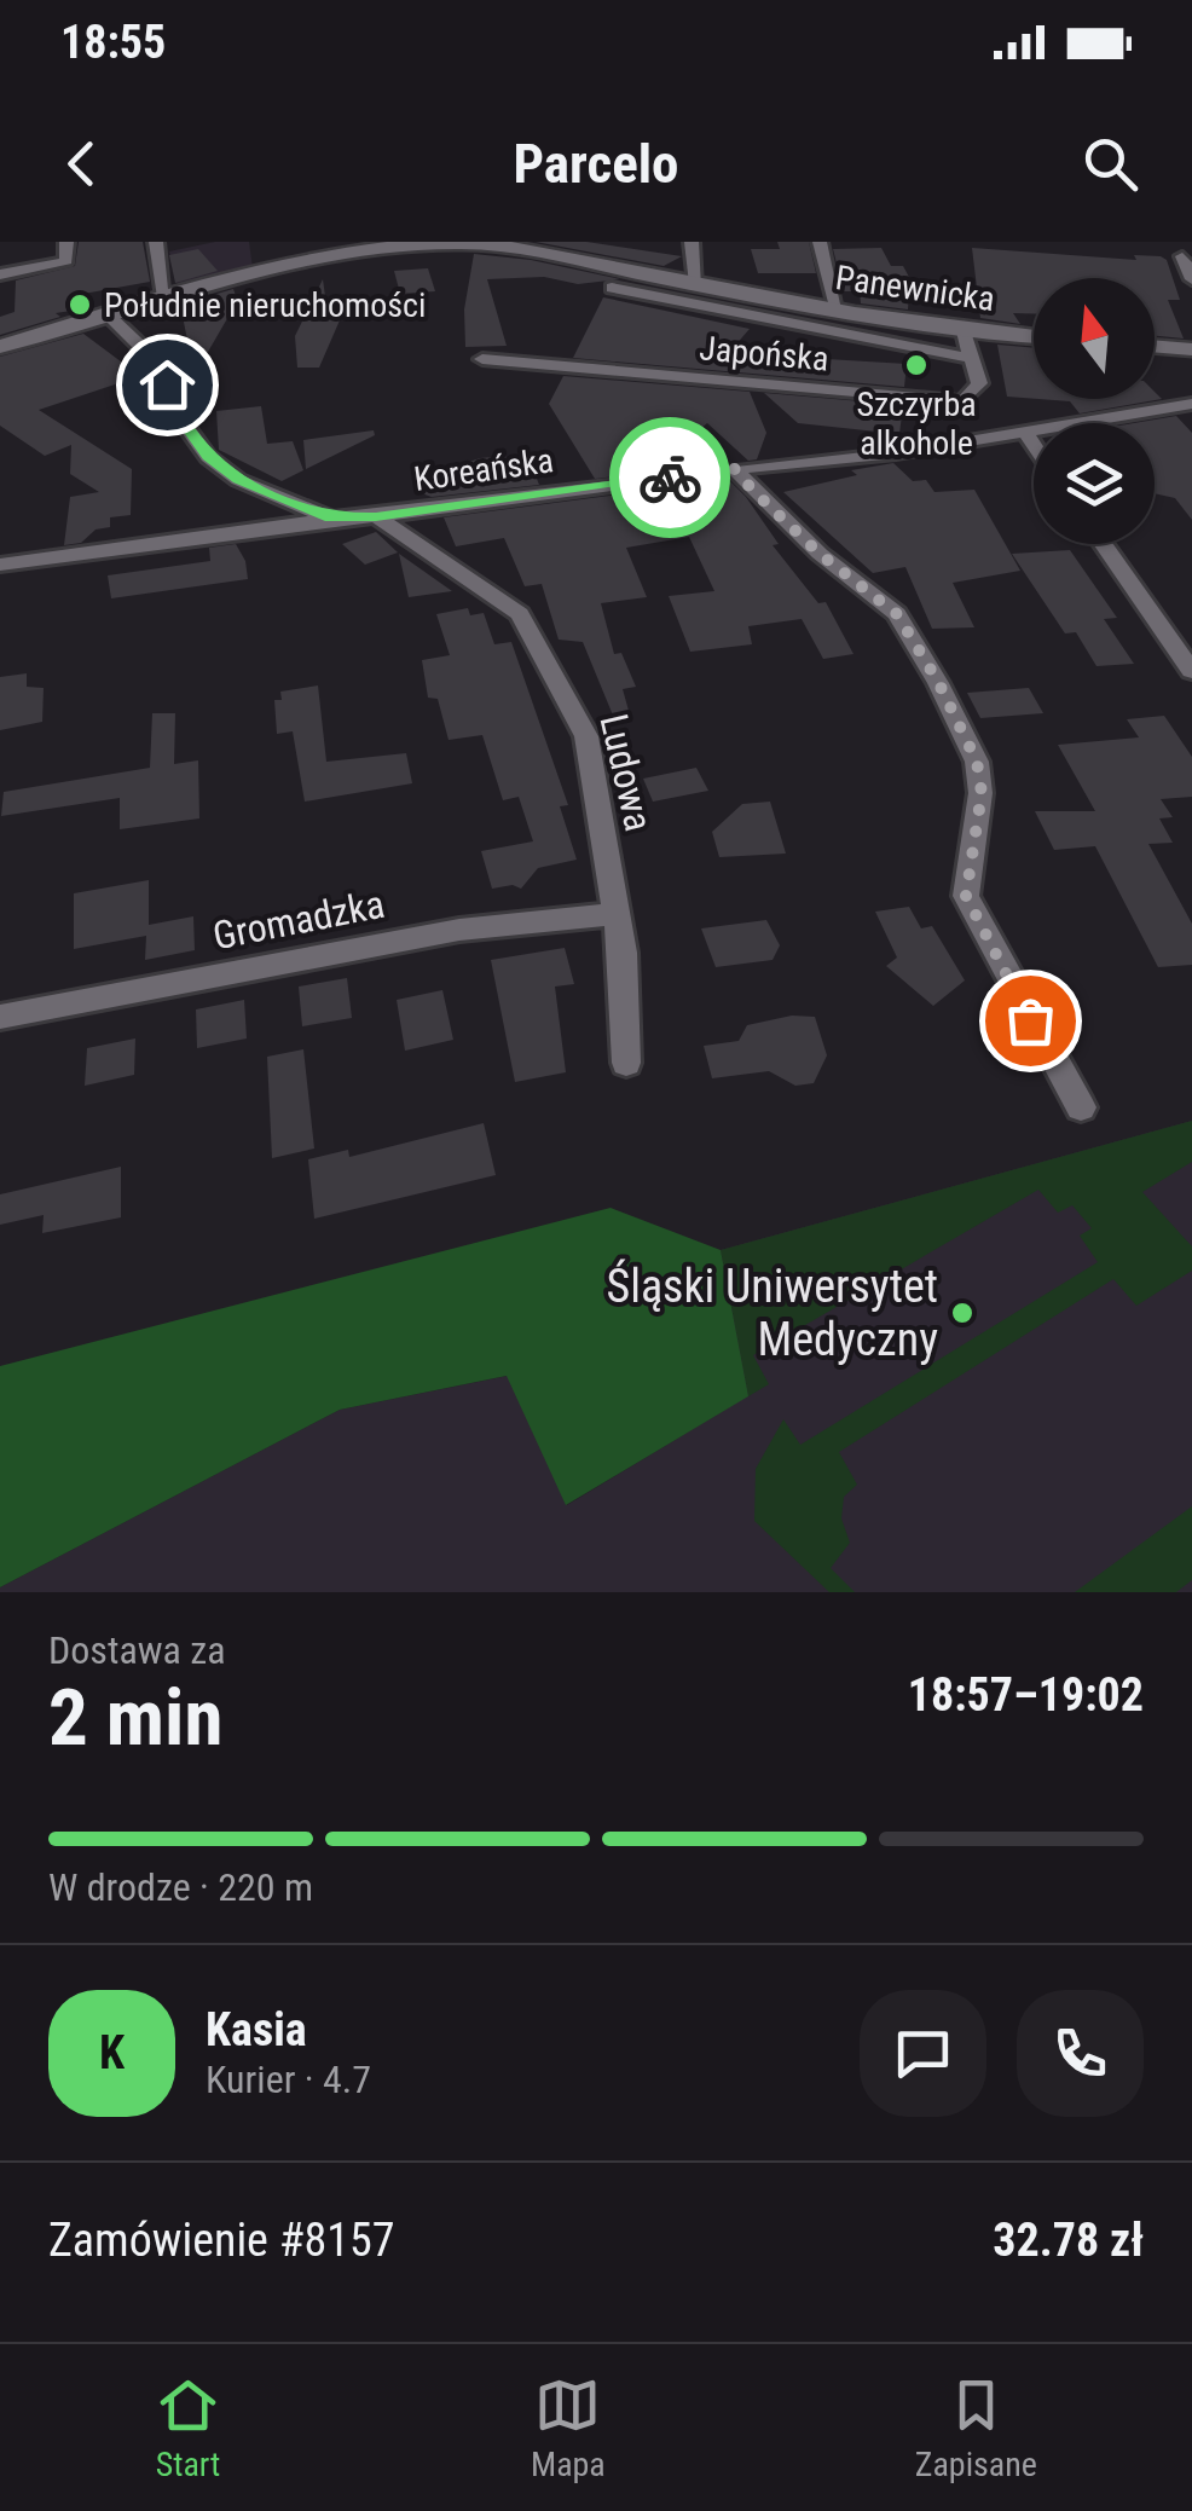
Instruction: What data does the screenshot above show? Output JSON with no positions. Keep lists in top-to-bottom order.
{
  "streets": {
    "street": [
      "Panewnicka",
      "Japońska",
      "Koreańska",
      "Ludowa",
      "Gromadzka"
    ]
  },
  "crossings": [
    ["Koreańska", "Ludowa"],
    ["Ludowa", "Gromadzka"]
  ],
  "places": ["Południe nieruchomości", "Szczyrba alkohole", "Śląski Uniwersytet Medyczny"],
  "north": "top",
  "page": {
    "status": "18:55",
    "header": "Parcelo",
    "heading": ["2 min", "Dostawa za", "18:57–19:02"],
    "panel": [
      "Kasia",
      "Kurier · 4.7",
      "Zamówienie #8157",
      "32.78 zł"
    ],
    "bar": "W drodze · 220 m",
    "round": "K",
    "tabs": ["Start", "Mapa", "Zapisane"]
  }
}
